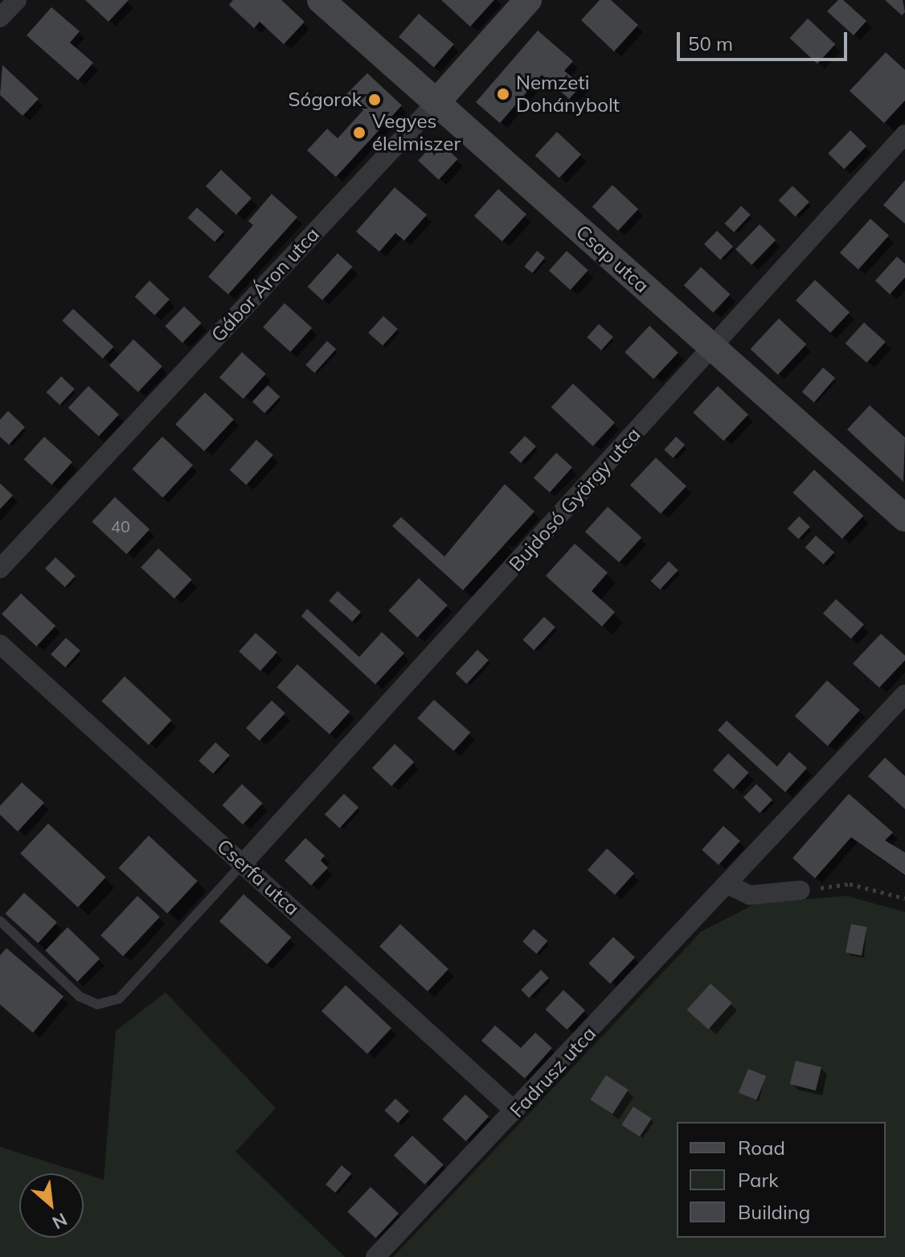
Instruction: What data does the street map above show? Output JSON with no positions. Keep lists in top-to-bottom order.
{
  "streets": {
    "street": [
      "Csap utca",
      "Gábor Áron utca",
      "Bujdosó György utca",
      "Cserfa utca",
      "Fadrusz utca"
    ]
  },
  "crossings": [
    ["Csap utca", "Gábor Áron utca"],
    ["Csap utca", "Bujdosó György utca"],
    ["Bujdosó György utca", "Cserfa utca"],
    ["Cserfa utca", "Fadrusz utca"]
  ],
  "places": ["Nemzeti Dohánybolt", "Sógorok", "Vegyes élelmiszer"],
  "house_numbers": ["40"],
  "legend": ["Road", "Park", "Building"],
  "scale_bar": "50 m",
  "north": "bottom right"
}
